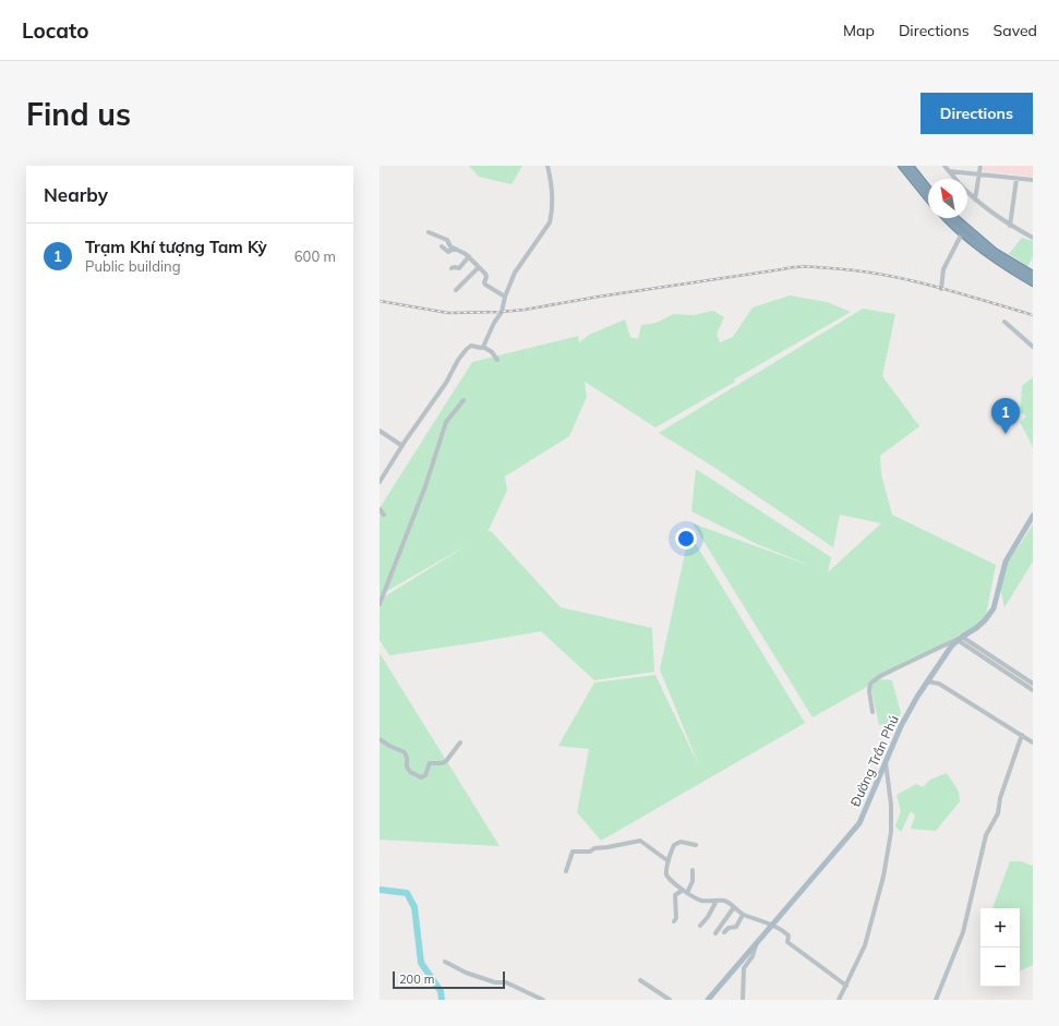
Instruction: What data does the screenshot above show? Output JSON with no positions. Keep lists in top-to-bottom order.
{
  "streets": {
    "main road": ["Đường Trần Phú"]
  },
  "scale_bar": "200 m",
  "north": "top left",
  "page": {
    "header": "Locato",
    "nav": ["Map", "Directions", "Saved"],
    "buttons": "Directions",
    "title": "Find us",
    "heading": "Nearby",
    "list": [
      {
        "mark": "1",
        "name": "Trạm Khí tượng Tam Kỳ",
        "note": "Public building",
        "value": "600 m"
      }
    ],
    "pins": "1",
    "map_buttons": ["+", "−"],
    "scale": "200 m"
  }
}
